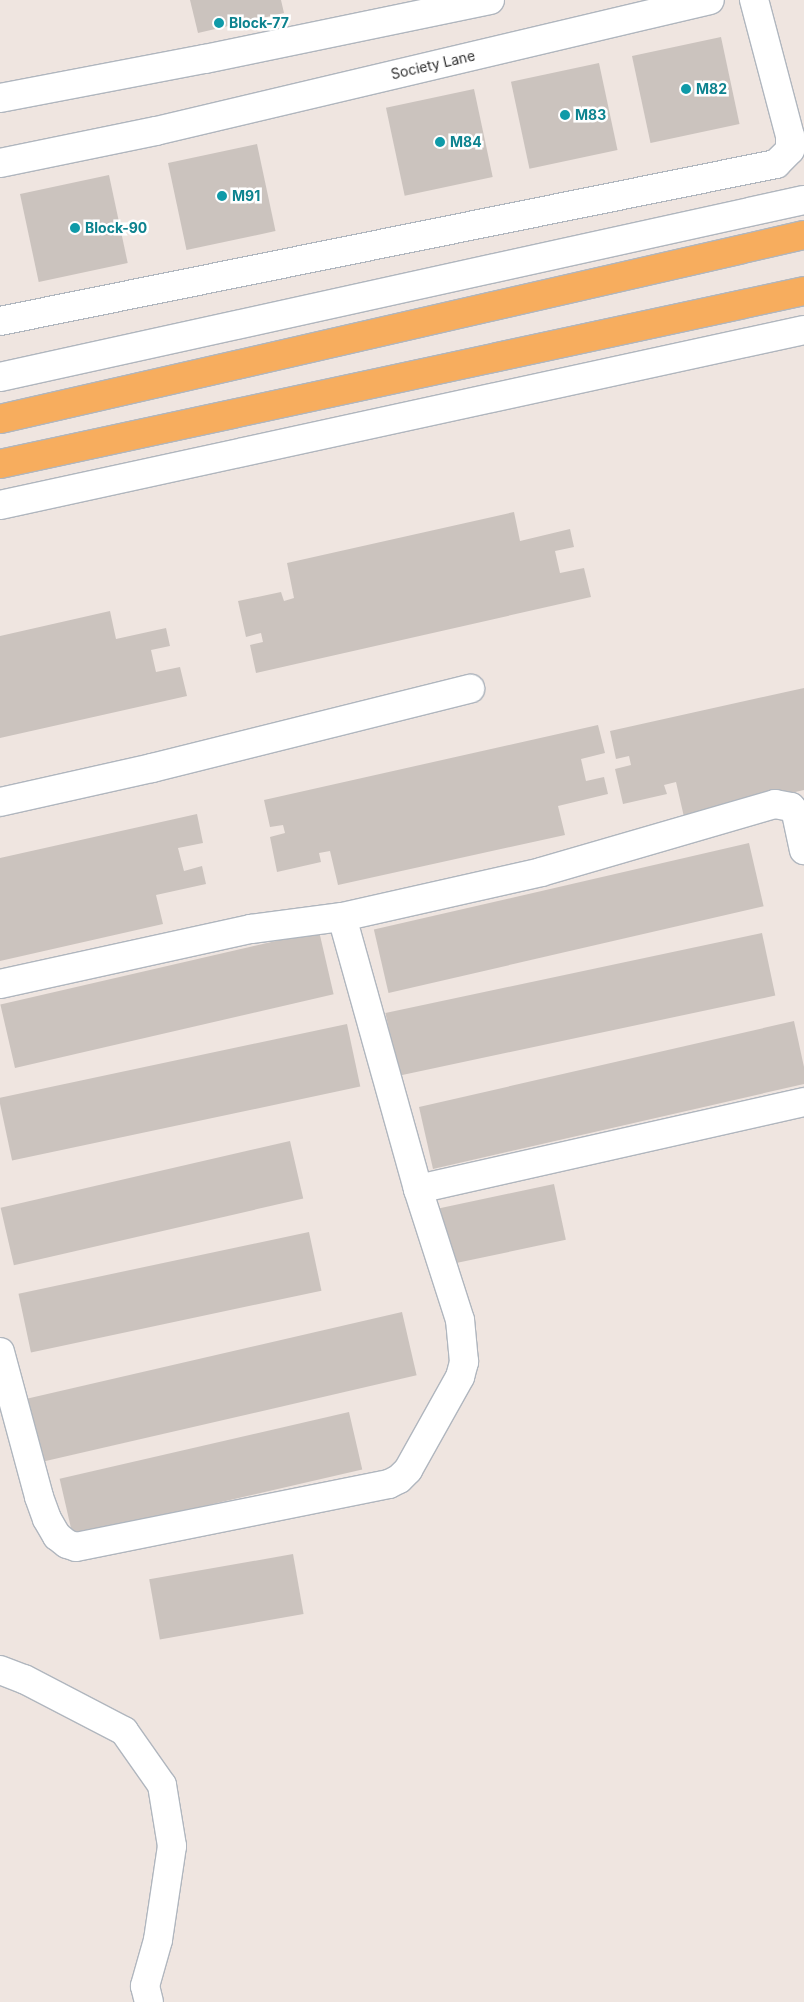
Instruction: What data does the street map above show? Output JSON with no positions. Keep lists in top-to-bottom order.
{
  "streets": {
    "street": ["Society Lane"]
  },
  "places": [
    "Block-77",
    "M82",
    "M83",
    "M84",
    "M91",
    "Block-90"
  ]
}
